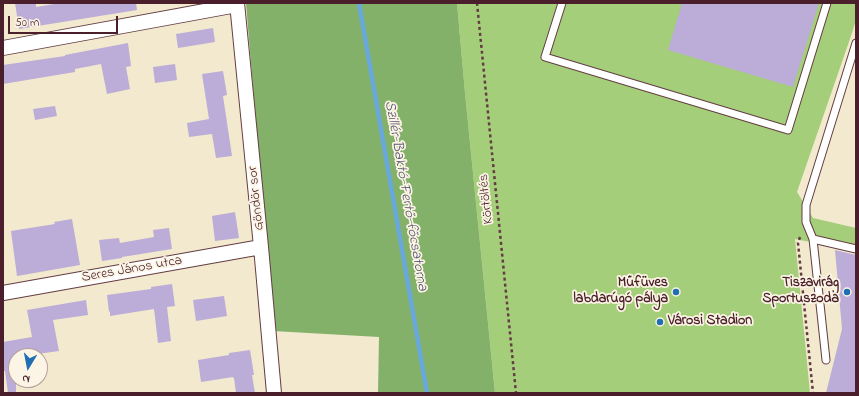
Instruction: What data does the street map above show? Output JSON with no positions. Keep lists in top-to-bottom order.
{
  "streets": {
    "street": ["Göndör sor", "Seres János utca"],
    "path": ["Körtöltés"]
  },
  "crossings": [
    ["Göndör sor", "Seres János utca"]
  ],
  "water": ["Szillér-Baktó-Fertő-főcsatorna"],
  "places": ["Műfüves labdarúgó pálya", "Tiszavirág Sportuszoda", "Városi Stadion"],
  "scale_bar": "50 m",
  "north": "bottom"
}
